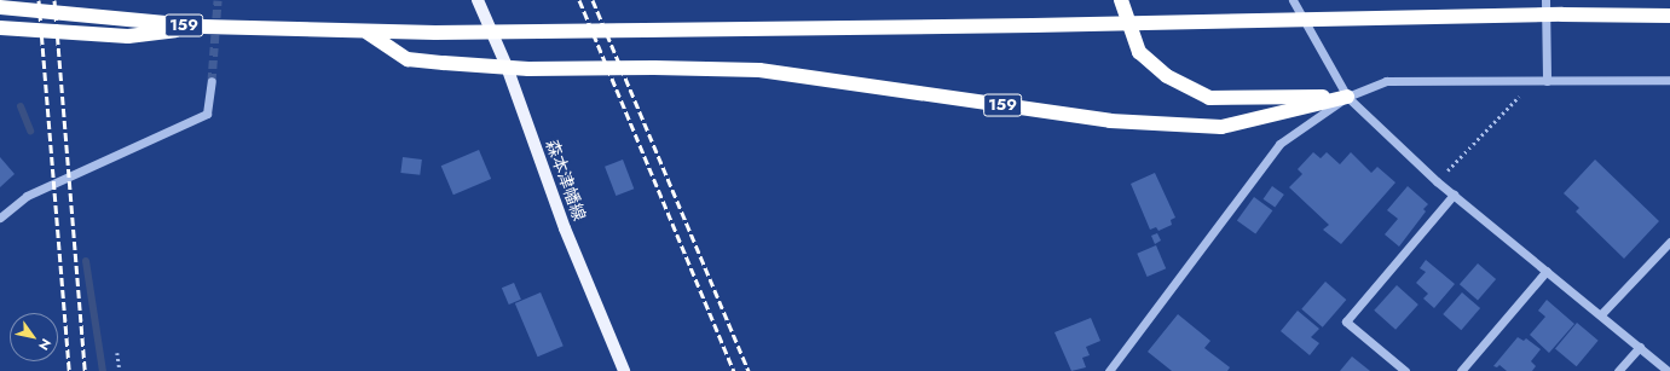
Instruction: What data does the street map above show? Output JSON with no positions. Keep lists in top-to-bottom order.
{
  "streets": {
    "highway": ["159"],
    "main road": ["森本津幡線"]
  },
  "north": "bottom right"
}
